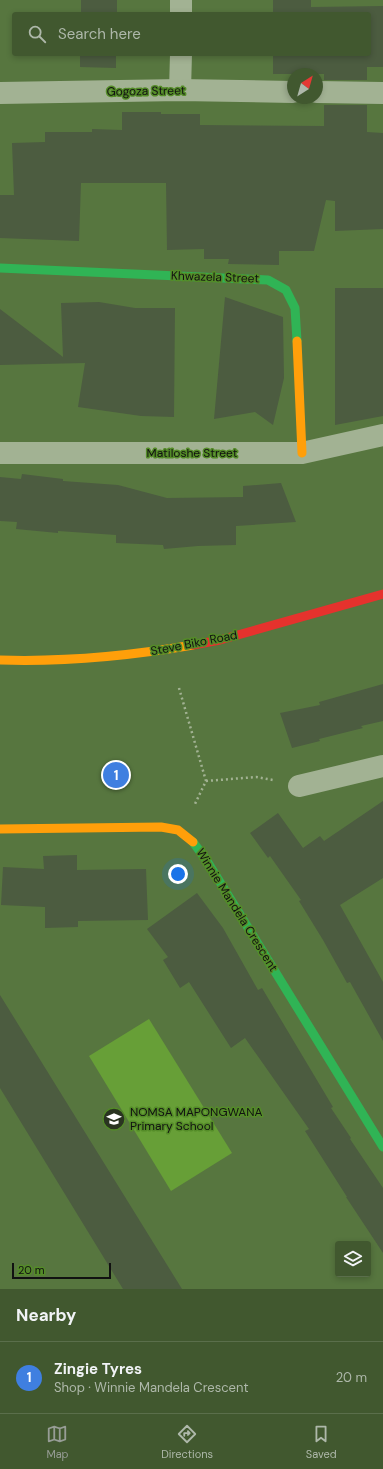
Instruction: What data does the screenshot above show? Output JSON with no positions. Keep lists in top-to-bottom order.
{
  "streets": {
    "street": [
      "Gogoza Street",
      "Khwazela Street",
      "Matiloshe Street",
      "Steve Biko Road",
      "Winnie Mandela Crescent"
    ]
  },
  "crossings": [
    ["Khwazela Street", "Matiloshe Street"]
  ],
  "places": {
    "school or university": ["NOMSA MAPONGWANA Primary School"]
  },
  "scale_bar": "20 m",
  "north": "top right",
  "page": {
    "search": "Search here",
    "pins": "1",
    "scale": "20 m",
    "heading": "Nearby",
    "list": [
      {
        "mark": "1",
        "name": "Zingie Tyres",
        "note": "Shop · Winnie Mandela Crescent",
        "value": "20 m"
      }
    ],
    "nav": ["Map", "Directions", "Saved"]
  }
}
